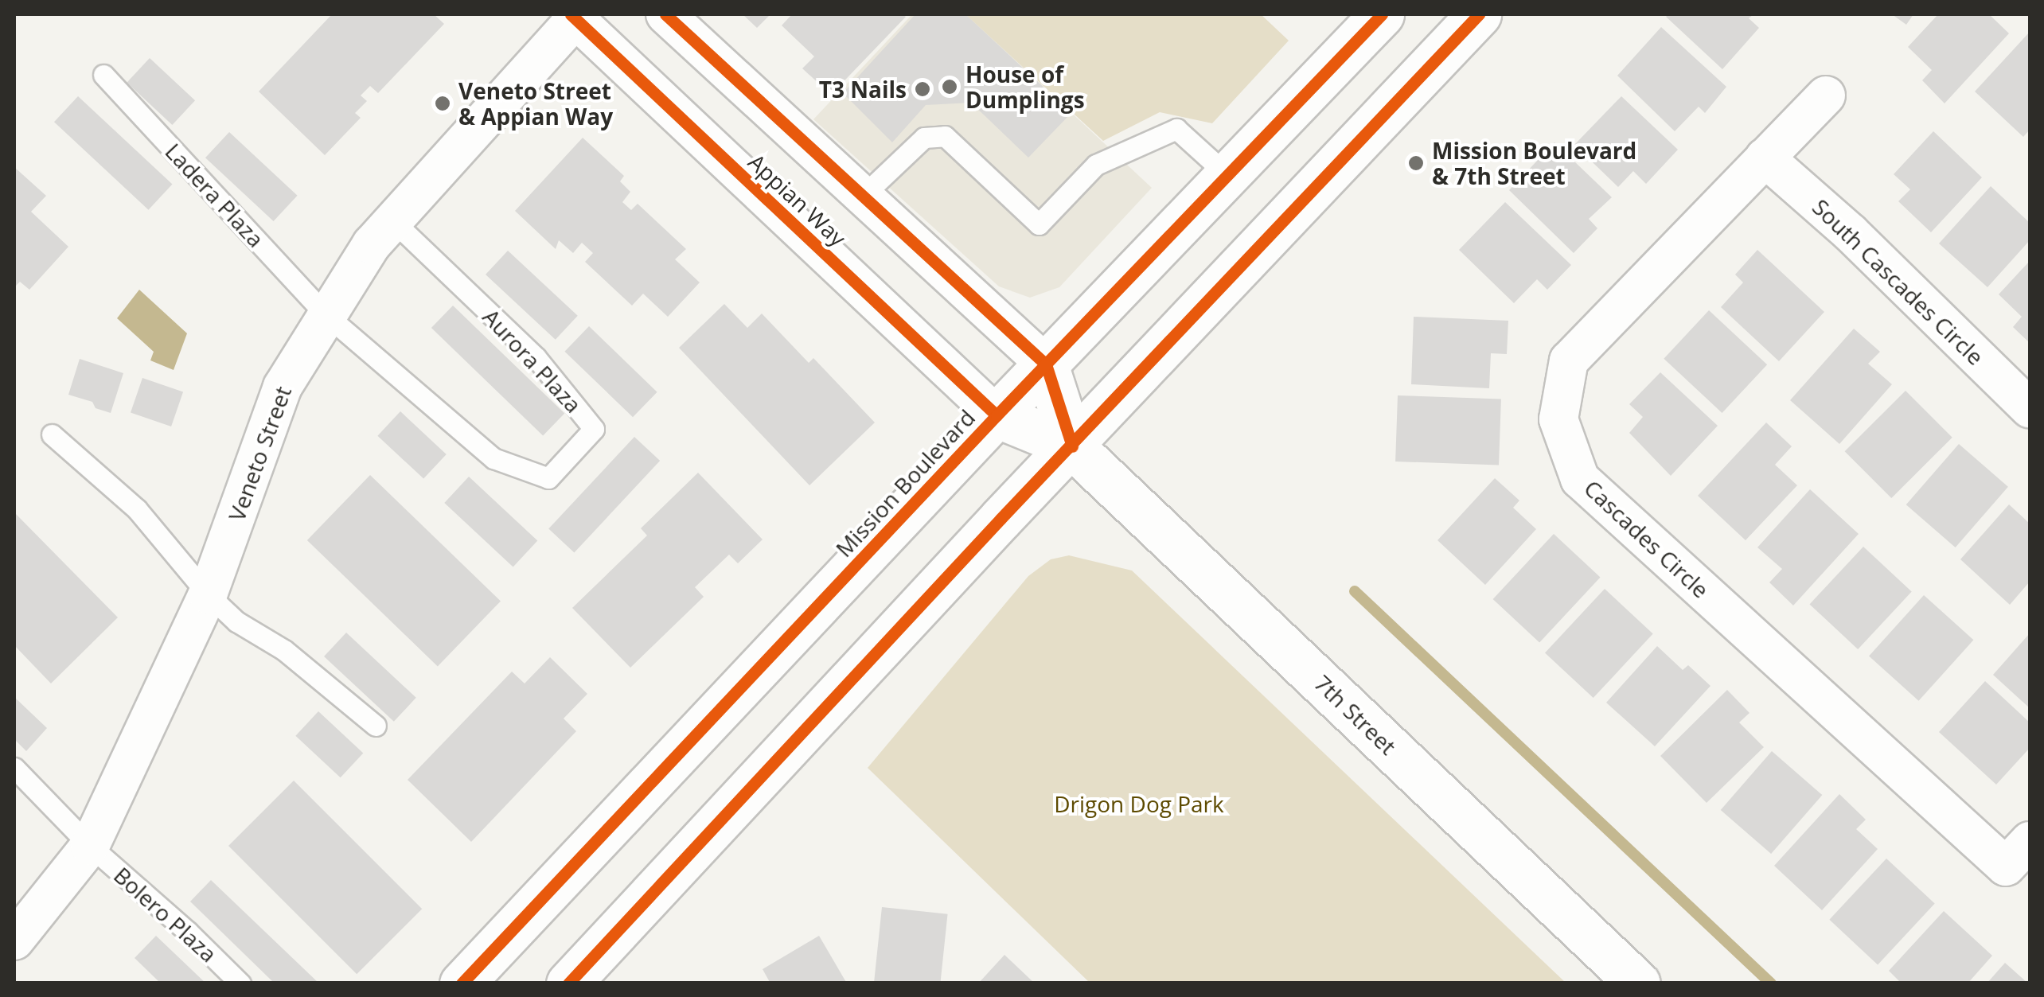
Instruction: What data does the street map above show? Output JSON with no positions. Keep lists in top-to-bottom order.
{
  "streets": {
    "main road": ["Mission Boulevard", "7th Street"],
    "street": [
      "Appian Way",
      "South Cascades Circle",
      "Veneto Street",
      "Cascades Circle"
    ],
    "lane": ["Ladera Plaza", "Aurora Plaza", "Bolero Plaza"]
  },
  "crossings": [
    ["Ladera Plaza", "Aurora Plaza"],
    ["Ladera Plaza", "Veneto Street"],
    ["Appian Way", "Veneto Street"],
    ["Appian Way", "Mission Boulevard"],
    ["Appian Way", "7th Street"],
    ["South Cascades Circle", "Cascades Circle"],
    ["Aurora Plaza", "Veneto Street"],
    ["Veneto Street", "Bolero Plaza"],
    ["Mission Boulevard", "7th Street"]
  ],
  "parks": ["Drigon Dog Park"],
  "places": [
    "House of Dumplings",
    "T3 Nails",
    "Veneto Street & Appian Way",
    "Mission Boulevard & 7th Street"
  ]
}
